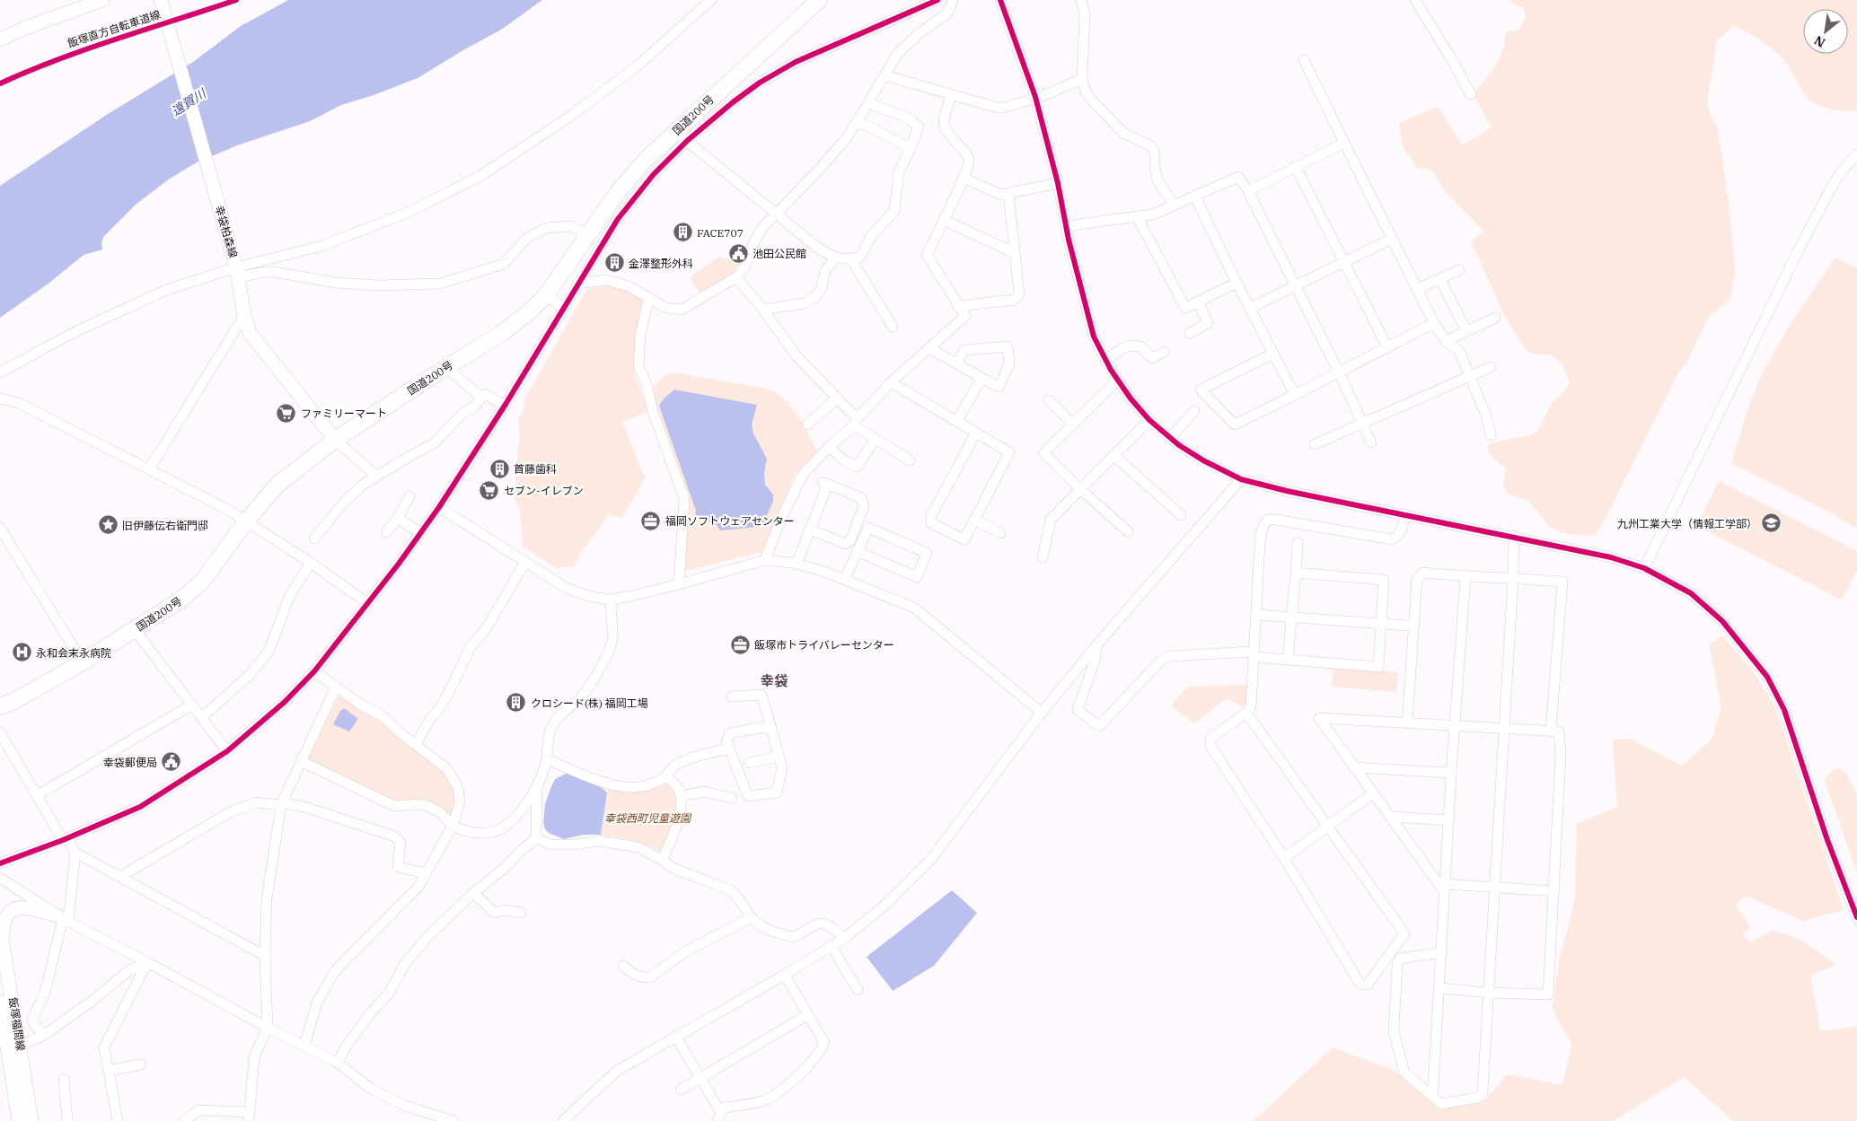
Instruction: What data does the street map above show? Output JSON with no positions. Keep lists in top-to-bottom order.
{
  "streets": {
    "highway": ["国道200号"],
    "main road": ["幸袋柏森線", "飯塚福間線"],
    "cycle path": ["飯塚直方自転車道線"]
  },
  "crossings": [
    ["国道200号", "幸袋柏森線"]
  ],
  "districts": ["幸袋"],
  "water": ["遠賀川"],
  "parks": ["幸袋西町児童遊園"],
  "places": {
    "building": [
      "FACE707",
      "金澤整形外科",
      "首藤歯科",
      "クロシード(株) 福岡工場"
    ],
    "public building": ["池田公民館", "幸袋郵便局"],
    "supermarket": ["ファミリーマート", "セブン-イレブン"],
    "office": ["福岡ソフトウェアセンター", "飯塚市トライバレーセンター"],
    "school or university": ["九州工業大学（情報工学部）"],
    "place": ["旧伊藤伝右衛門邸"],
    "hospital": ["永和会末永病院"]
  },
  "north": "bottom left"
}
